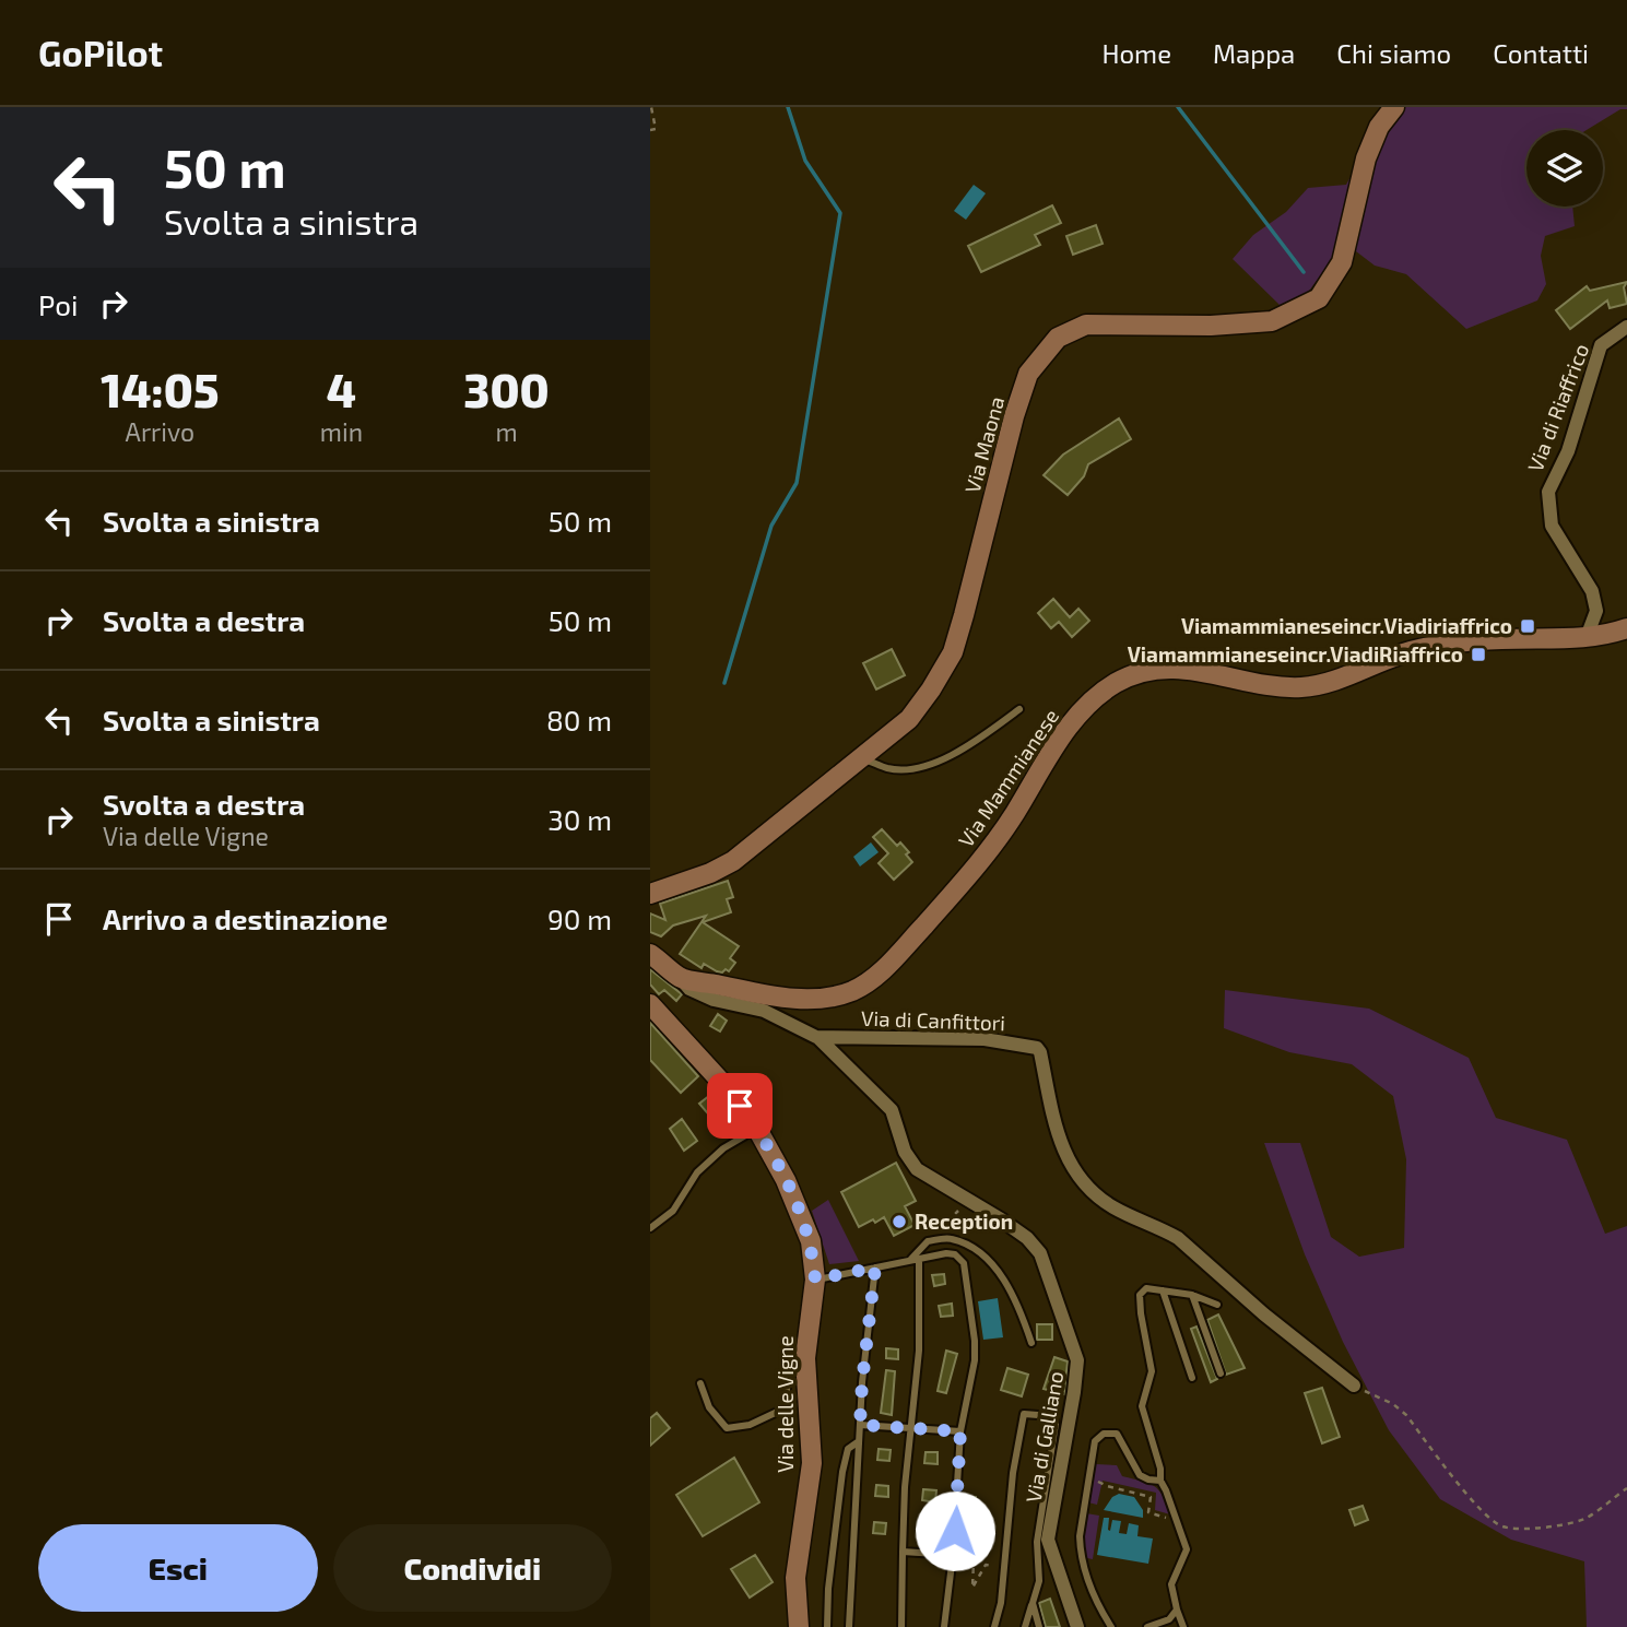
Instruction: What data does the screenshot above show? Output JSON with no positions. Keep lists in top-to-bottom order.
{
  "streets": {
    "main road": ["Via Maona", "Via Mammianese", "Via delle Vigne"],
    "street": ["Via di Riaffrico", "Via di Canfittori", "Via di Galliano"]
  },
  "crossings": [
    ["Via di Riaffrico", "Via Mammianese"],
    ["Via Mammianese", "Via di Canfittori"],
    ["Via di Canfittori", "Via di Galliano"]
  ],
  "places": {
    "transit": ["Viamammianeseincr.Viadiriaffrico", "Viamammianeseincr.ViadiRiaffrico"],
    "other": ["Reception"]
  },
  "page": {
    "header": "GoPilot",
    "nav": [
      "Home",
      "Mappa",
      "Chi siamo",
      "Contatti"
    ],
    "turn": ["50 m", "Svolta a sinistra"],
    "then": "Poi",
    "eta": [
      "14:05",
      "Arrivo",
      "4",
      "min",
      "300",
      "m"
    ],
    "list": [
      {
        "name": "Svolta a sinistra",
        "value": "50 m"
      },
      {
        "name": "Svolta a destra",
        "value": "50 m"
      },
      {
        "name": "Svolta a sinistra",
        "value": "80 m"
      },
      {
        "name": "Svolta a destra",
        "note": "Via delle Vigne",
        "value": "30 m"
      },
      {
        "name": "Arrivo a destinazione",
        "value": "90 m"
      }
    ],
    "buttons": ["Esci", "Condividi"]
  }
}
